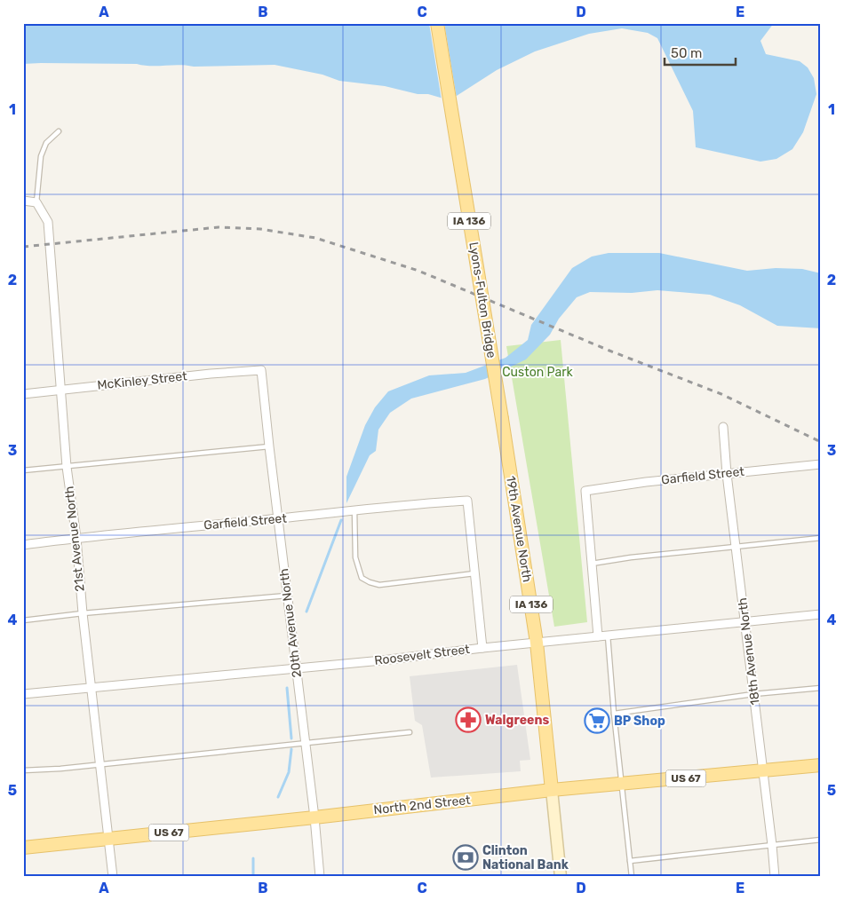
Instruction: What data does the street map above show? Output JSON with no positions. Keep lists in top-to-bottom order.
{
  "streets": {
    "main road": [
      "IA 136",
      "Lyons-Fulton Bridge",
      "19th Avenue North",
      "US 67",
      "North 2nd Street"
    ],
    "street": [
      "McKinley Street",
      "Garfield Street",
      "21st Avenue North",
      "20th Avenue North",
      "18th Avenue North",
      "Roosevelt Street"
    ]
  },
  "crossings": [
    ["Lyons-Fulton Bridge", "19th Avenue North"],
    ["McKinley Street", "21st Avenue North"],
    ["McKinley Street", "20th Avenue North"],
    ["Garfield Street", "21st Avenue North"],
    ["Garfield Street", "20th Avenue North"],
    ["Garfield Street", "18th Avenue North"],
    ["19th Avenue North", "Roosevelt Street"],
    ["19th Avenue North", "North 2nd Street"],
    ["21st Avenue North", "Roosevelt Street"],
    ["21st Avenue North", "North 2nd Street"],
    ["20th Avenue North", "Roosevelt Street"],
    ["20th Avenue North", "North 2nd Street"],
    ["18th Avenue North", "Roosevelt Street"],
    ["18th Avenue North", "North 2nd Street"]
  ],
  "parks": ["Custon Park"],
  "places": {
    "pharmacy": ["Walgreens"],
    "supermarket": ["BP Shop"],
    "bank": ["Clinton National Bank"]
  },
  "scale_bar": "50 m",
  "grid": {
    "columns": [
      "A",
      "B",
      "C",
      "D",
      "E"
    ],
    "rows": [
      "1",
      "2",
      "3",
      "4",
      "5"
    ]
  }
}
